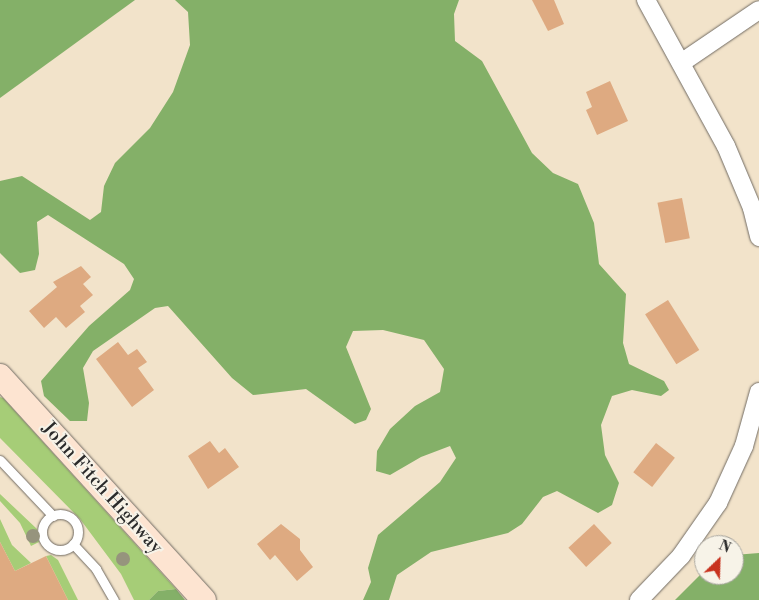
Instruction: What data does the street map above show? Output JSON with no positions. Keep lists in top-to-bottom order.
{
  "streets": {
    "main road": ["John Fitch Highway"]
  },
  "north": "top right"
}
